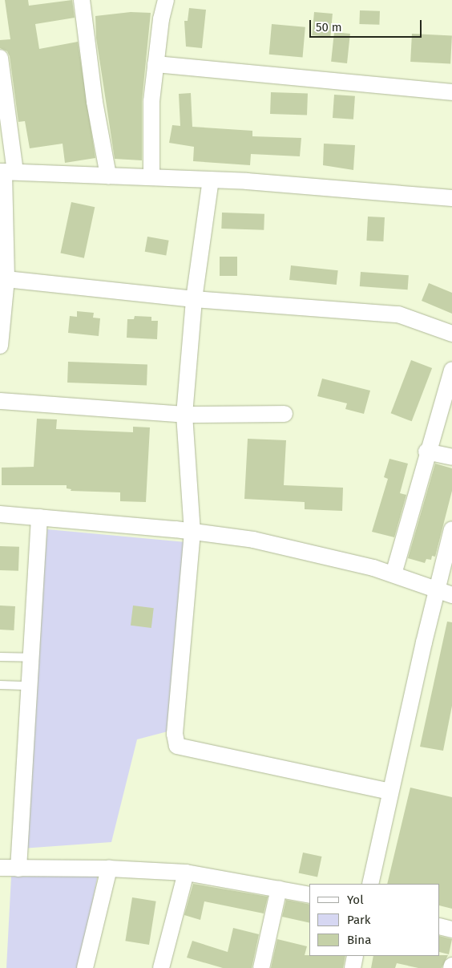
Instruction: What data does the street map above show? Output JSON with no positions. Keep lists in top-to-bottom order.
{
  "legend": ["Yol", "Park", "Bina"],
  "scale_bar": "50 m"
}
